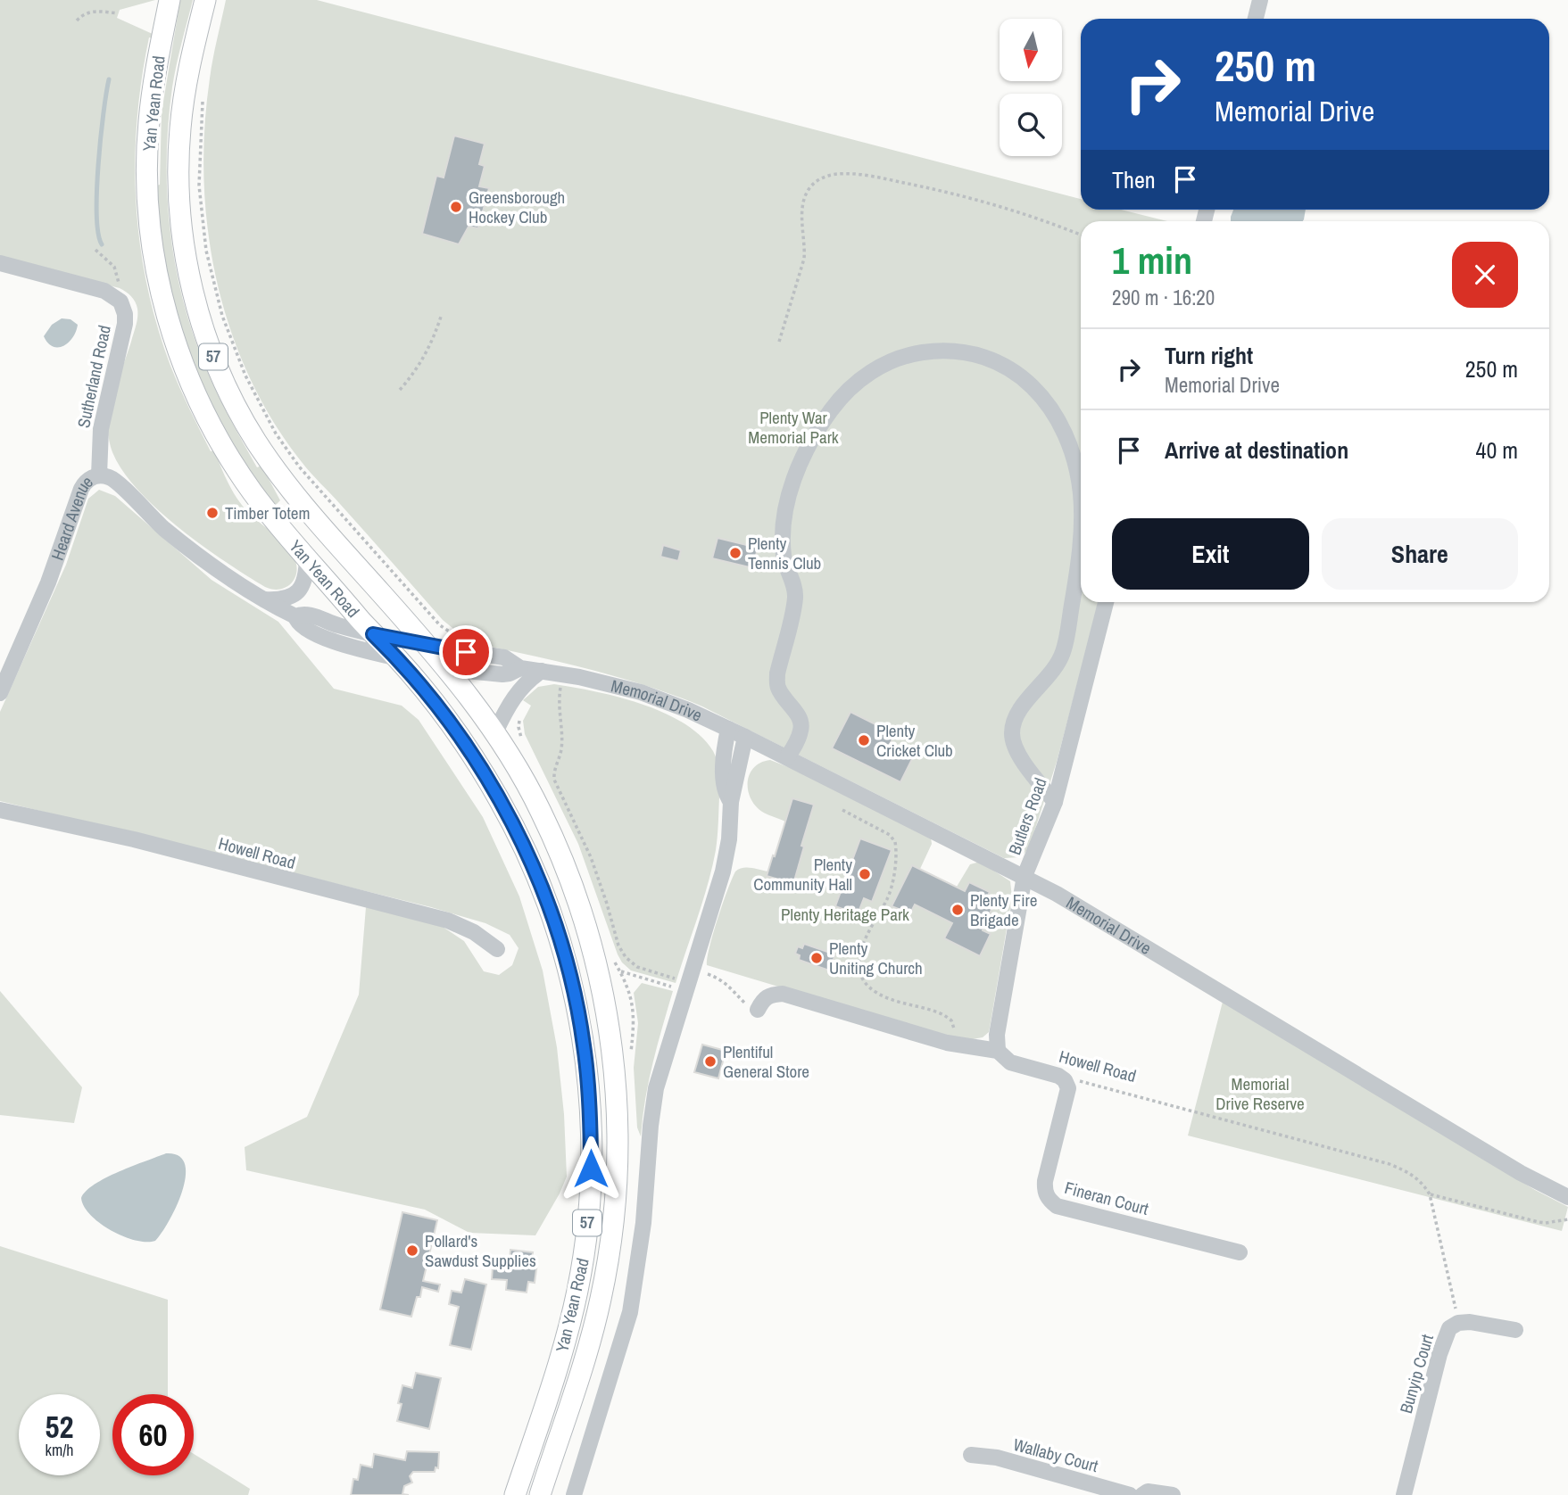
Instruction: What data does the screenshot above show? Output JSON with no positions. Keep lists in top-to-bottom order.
{
  "streets": {
    "main road": [
      "Yan Yean Road",
      "57",
      "Heard Avenue",
      "Memorial Drive"
    ],
    "street": [
      "Sutherland Road",
      "Butlers Road",
      "Howell Road",
      "Fineran Court",
      "Bunyip Court",
      "Wallaby Court"
    ]
  },
  "crossings": [
    ["Yan Yean Road", "Heard Avenue"],
    ["Yan Yean Road", "Memorial Drive"],
    ["Sutherland Road", "Heard Avenue"],
    ["Heard Avenue", "Memorial Drive"],
    ["Memorial Drive", "Butlers Road"],
    ["Butlers Road", "Howell Road"],
    ["Howell Road", "Fineran Court"]
  ],
  "parks": ["Plenty War Memorial Park", "Plenty Heritage Park", "Memorial Drive Reserve"],
  "places": [
    "Greensborough Hockey Club",
    "Timber Totem",
    "Plenty Tennis Club",
    "Plenty Cricket Club",
    "Plenty Community Hall",
    "Plenty Fire Brigade",
    "Plenty Uniting Church",
    "Plentiful General Store",
    "Pollard's Sawdust Supplies"
  ],
  "north": "bottom",
  "page": {
    "turn": ["250 m", "Memorial Drive"],
    "then": "Then",
    "heading": ["1 min", "290 m · 16:20"],
    "list": [
      {
        "name": "Turn right",
        "note": "Memorial Drive",
        "value": "250 m"
      },
      {
        "name": "Arrive at destination",
        "value": "40 m"
      }
    ],
    "buttons": ["Exit", "Share"],
    "speed": "52 km/h",
    "limit": "60"
  }
}
